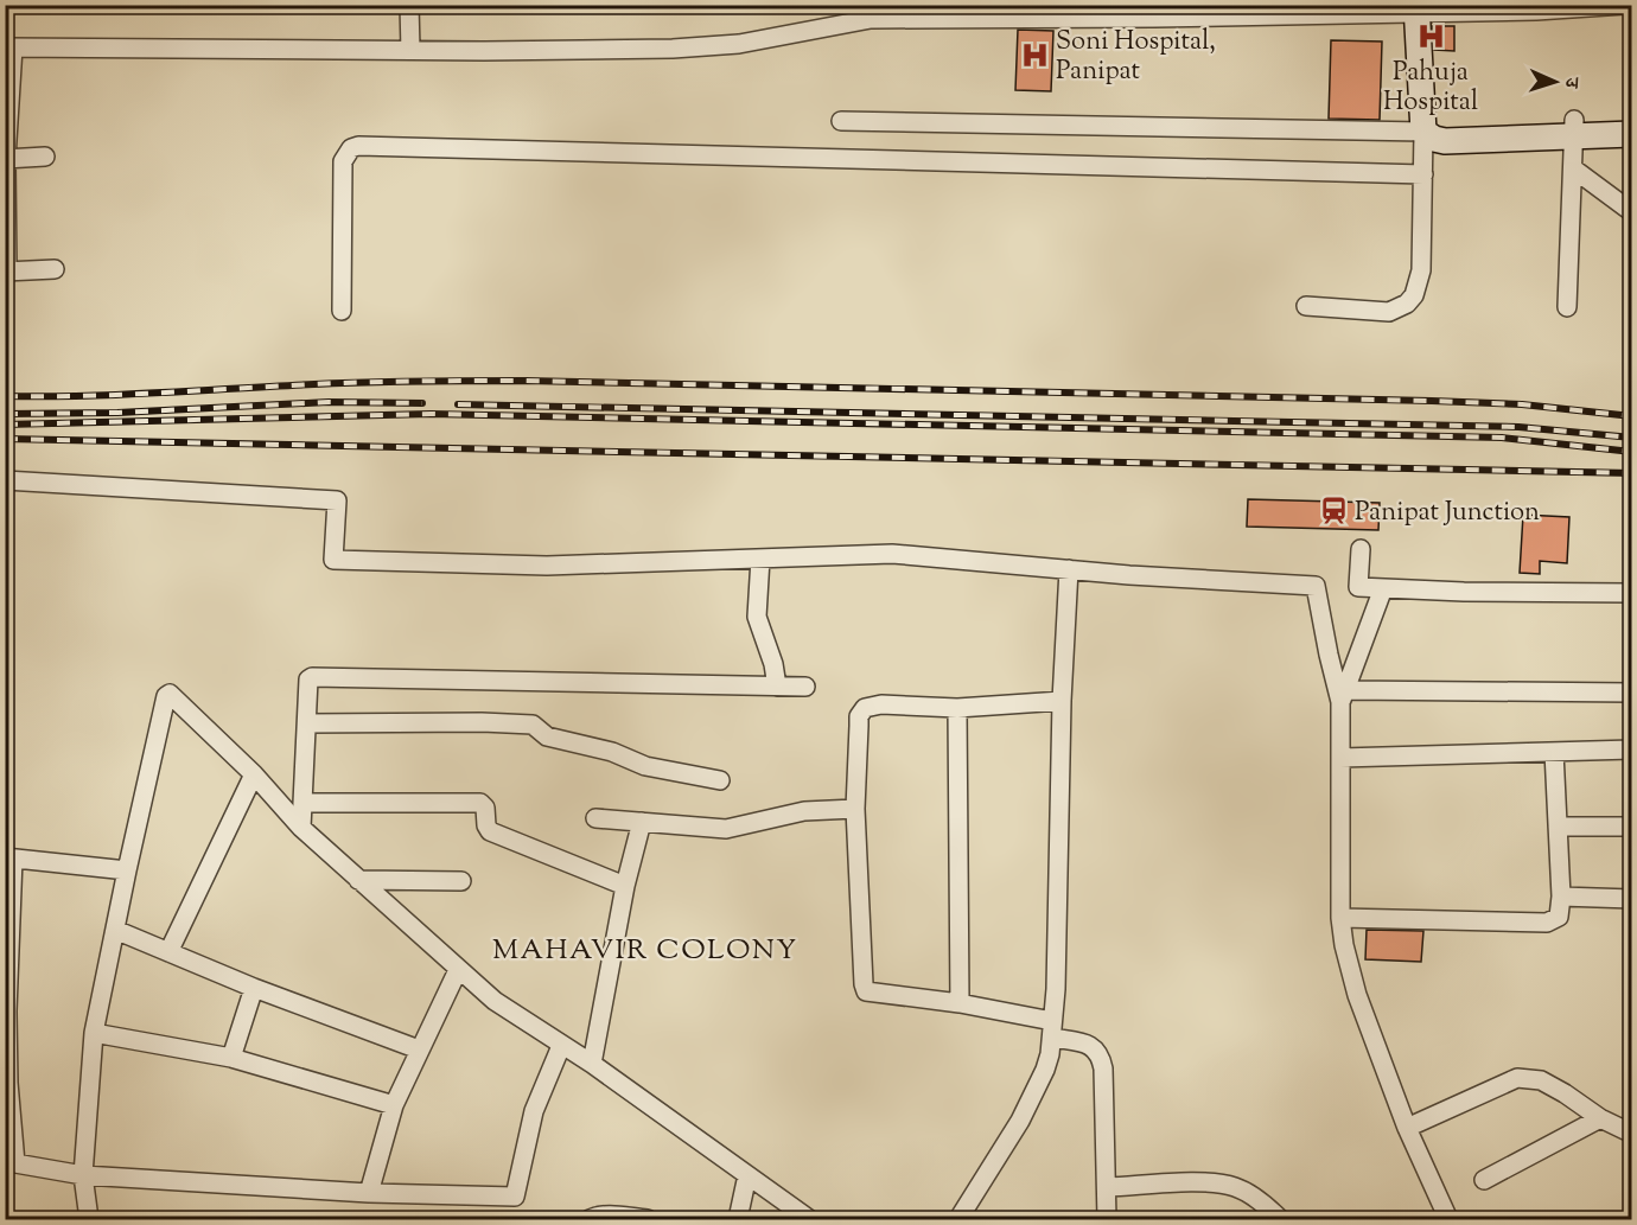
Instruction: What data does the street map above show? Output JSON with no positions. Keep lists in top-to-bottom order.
{
  "districts": ["MAHAVIR COLONY"],
  "places": {
    "hospital": ["Pahuja Hospital", "Soni Hospital, Panipat"],
    "station": ["Panipat Junction"]
  },
  "north": "right"
}
